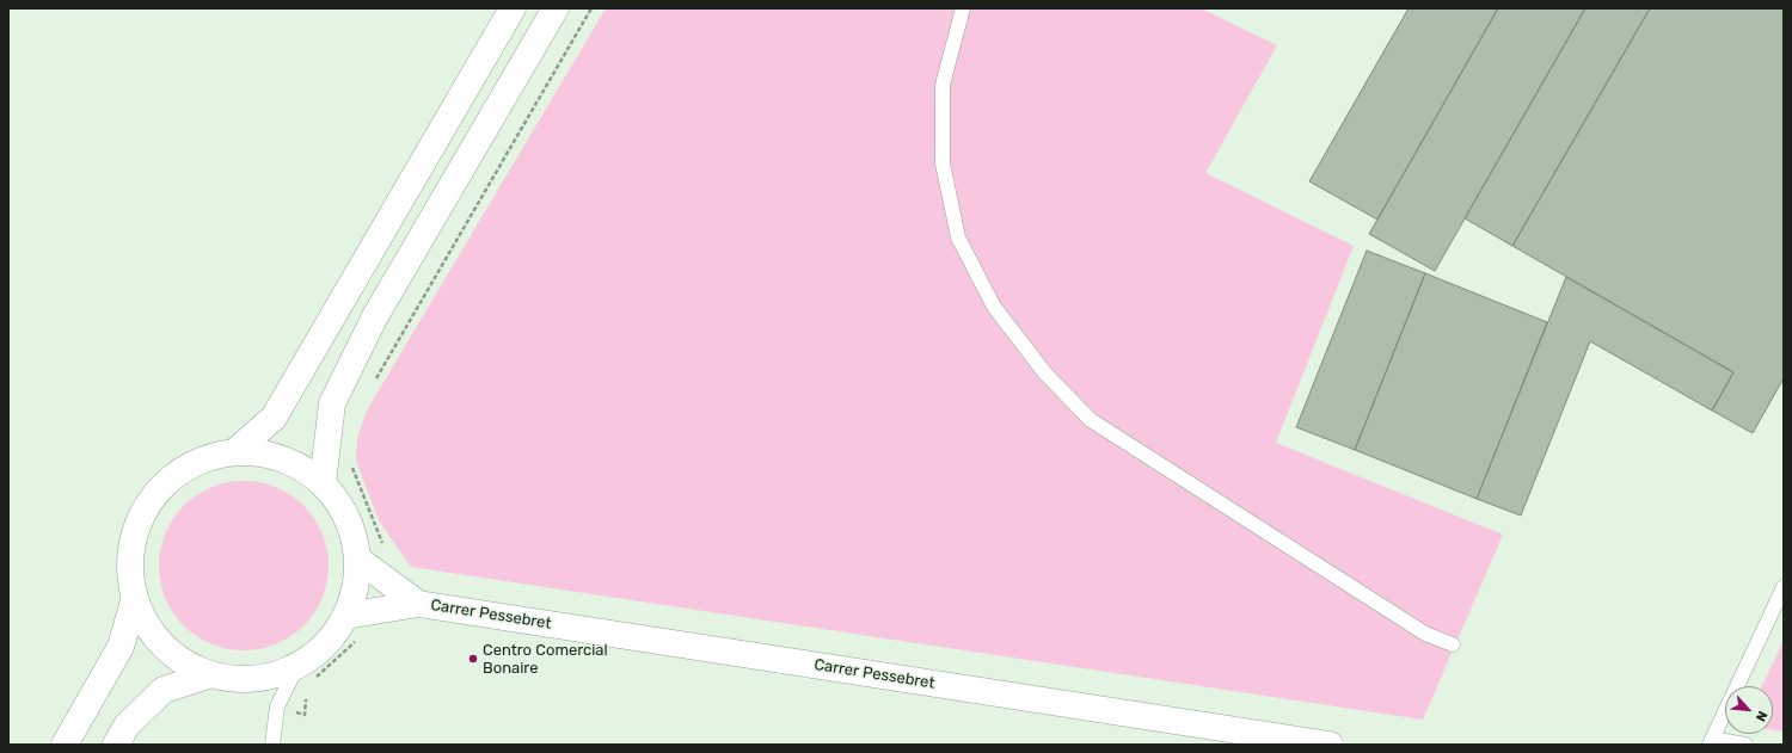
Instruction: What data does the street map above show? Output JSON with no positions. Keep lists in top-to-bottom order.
{
  "streets": {
    "street": ["Carrer Pessebret"]
  },
  "places": ["Centro Comercial Bonaire"],
  "north": "bottom right"
}
